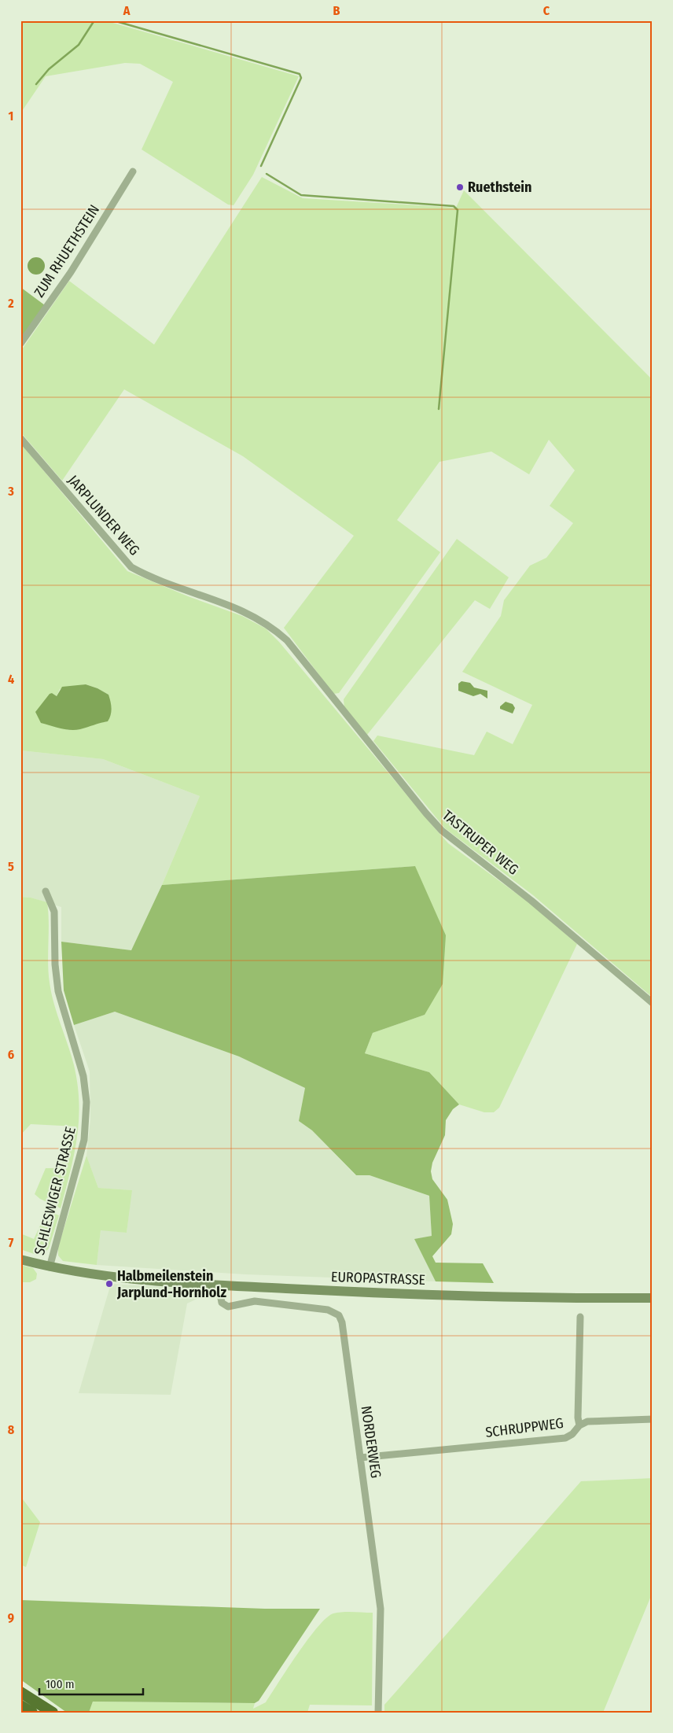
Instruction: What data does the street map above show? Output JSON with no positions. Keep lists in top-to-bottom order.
{
  "streets": {
    "main road": ["SCHLESWIGER STRASSE", "EUROPASTRASSE"],
    "street": [
      "ZUM RHUETHSTEIN",
      "JARPLUNDER WEG",
      "TASTRUPER WEG",
      "SCHRUPPWEG",
      "NORDERWEG"
    ]
  },
  "crossings": [
    ["JARPLUNDER WEG", "TASTRUPER WEG"],
    ["SCHLESWIGER STRASSE", "EUROPASTRASSE"],
    ["EUROPASTRASSE", "NORDERWEG"],
    ["SCHRUPPWEG", "NORDERWEG"]
  ],
  "places": ["Ruethstein", "Halbmeilenstein Jarplund-Hornholz"],
  "scale_bar": "100 m",
  "grid": {
    "columns": ["A", "B", "C"],
    "rows": [
      "1",
      "2",
      "3",
      "4",
      "5",
      "6",
      "7",
      "8",
      "9"
    ]
  }
}
